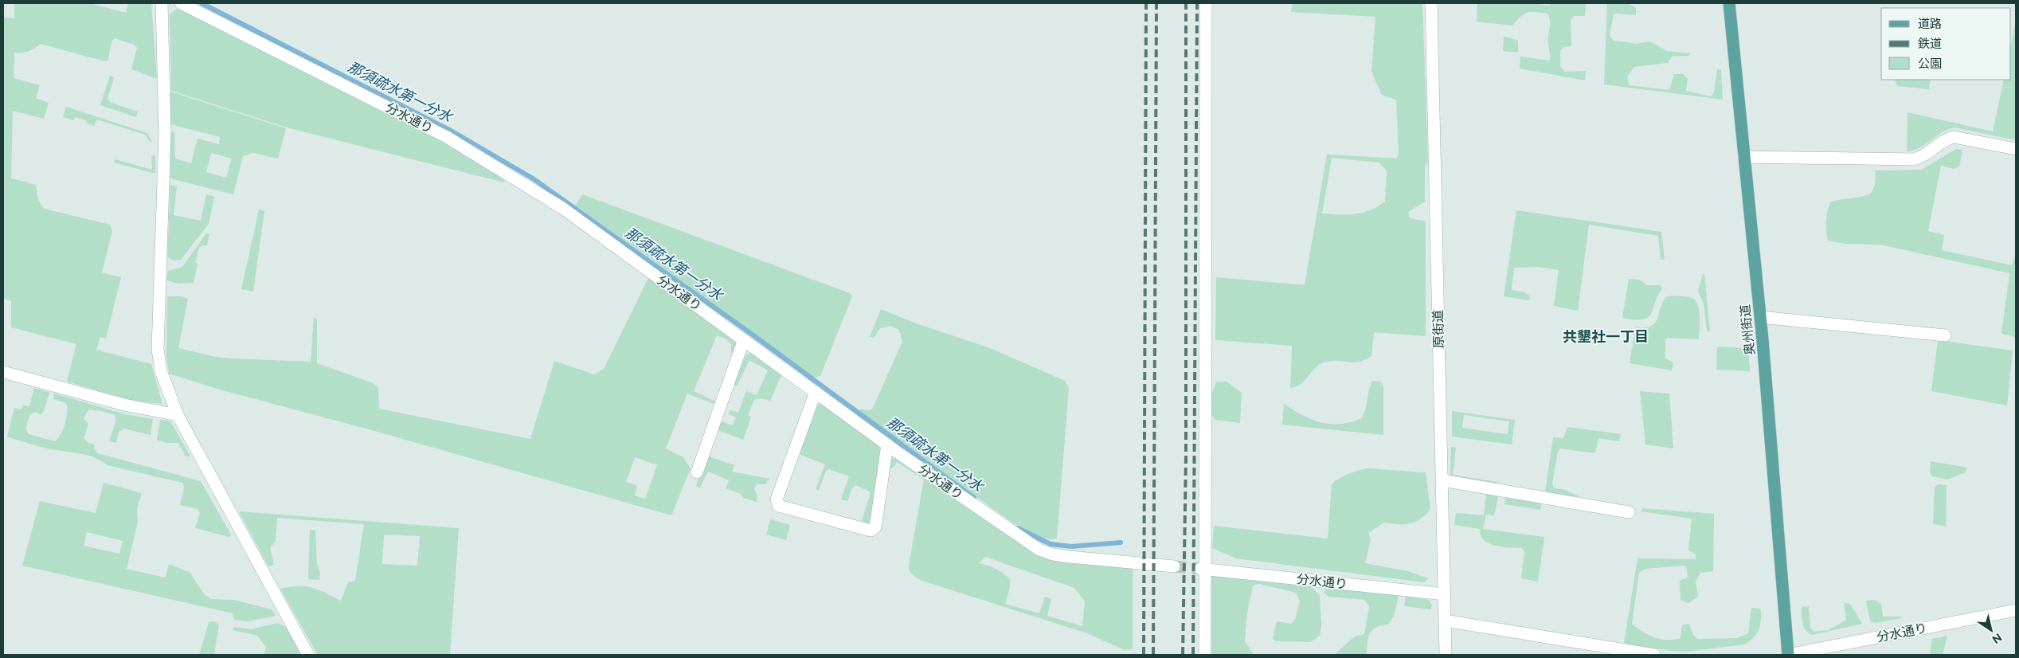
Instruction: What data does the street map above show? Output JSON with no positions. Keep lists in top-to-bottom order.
{
  "streets": {
    "main road": ["奥州街道"],
    "street": ["分水通り", "原街道"]
  },
  "crossings": [
    ["分水通り", "原街道"],
    ["分水通り", "奥州街道"]
  ],
  "districts": ["共墾社一丁目"],
  "water": ["那須疏水第一分水"],
  "legend": ["道路", "鉄道", "公園"],
  "north": "bottom right"
}
